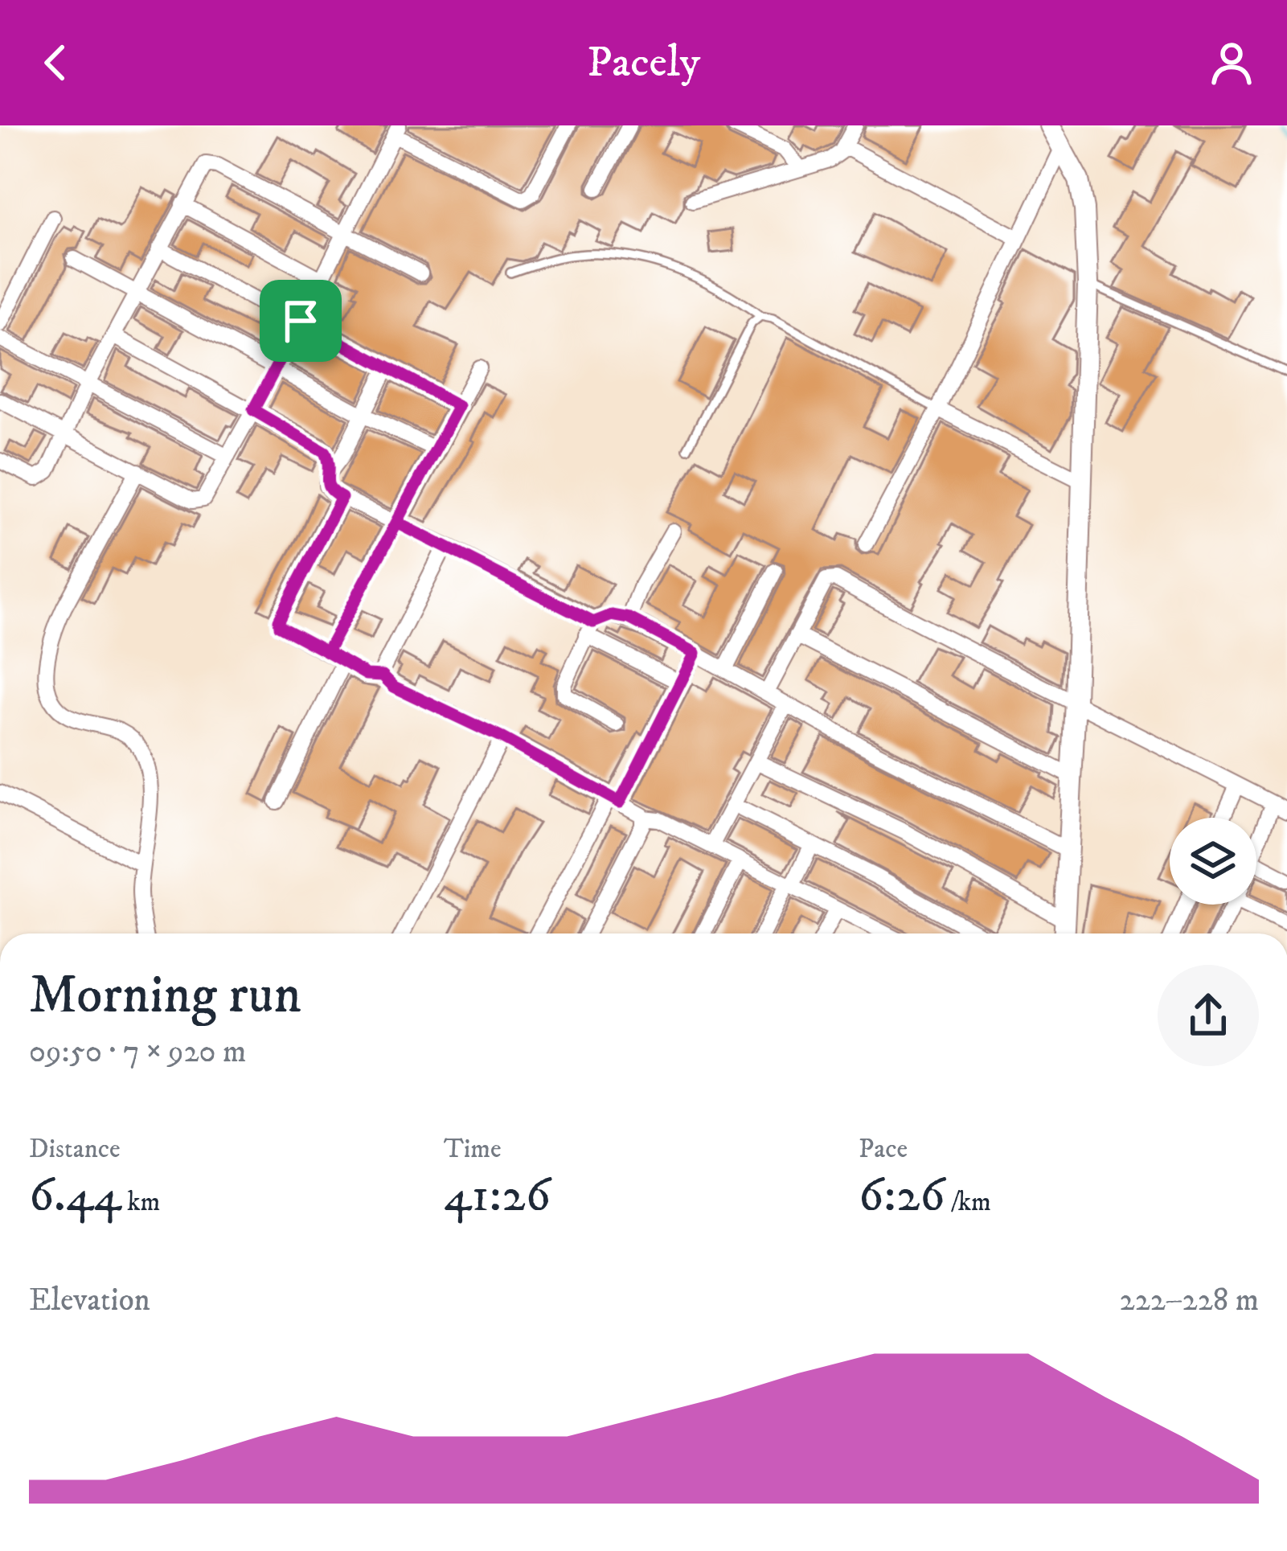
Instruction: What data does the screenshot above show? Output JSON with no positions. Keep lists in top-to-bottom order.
{
  "page": {
    "header": "Pacely",
    "heading": ["Morning run", "09:50 · 7 × 920 m"],
    "stats": [
      ["Distance", "6.44 km"],
      ["Time", "41:26"],
      ["Pace", "6:26 /km"]
    ],
    "chart": ["Elevation", "222–228 m"]
  }
}
